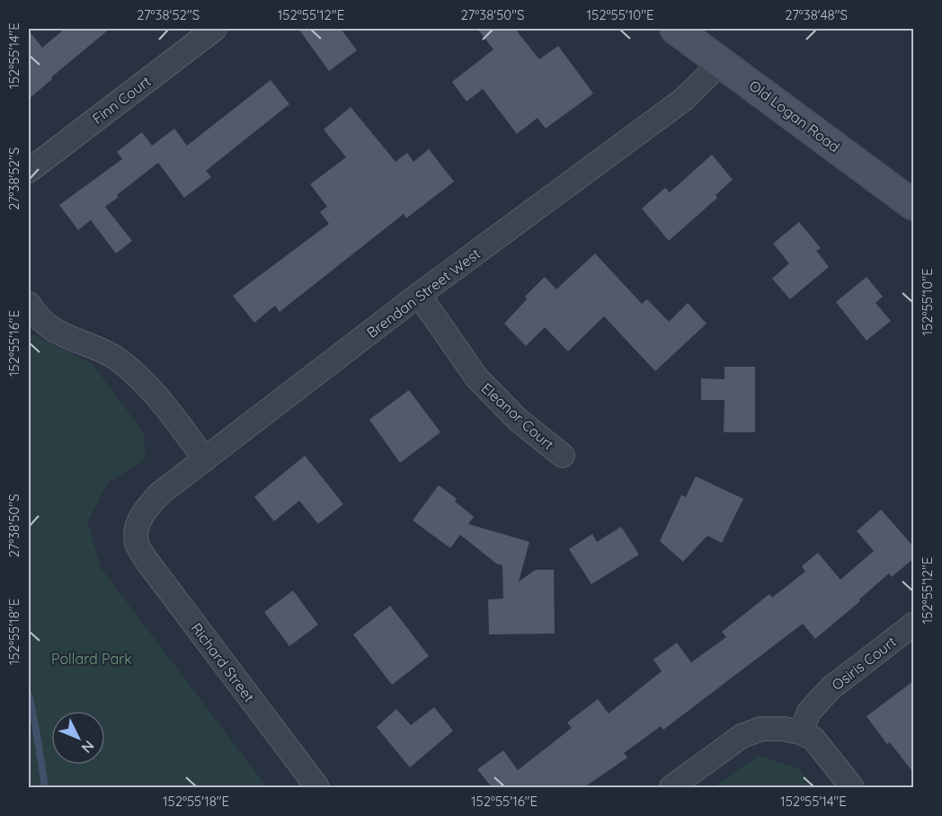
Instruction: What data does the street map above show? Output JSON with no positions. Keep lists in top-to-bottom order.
{
  "streets": {
    "main road": ["Old Logan Road"],
    "street": [
      "Finn Court",
      "Brendan Street West",
      "Eleanor Court",
      "Richard Street",
      "Osiris Court"
    ]
  },
  "crossings": [
    ["Old Logan Road", "Brendan Street West"],
    ["Brendan Street West", "Eleanor Court"],
    ["Brendan Street West", "Richard Street"]
  ],
  "parks": ["Pollard Park"],
  "north": "bottom right",
  "coordinates": [
    "27°38'52\"S",
    "152°55'12\"E",
    "27°38'50\"S",
    "152°55'10\"E",
    "27°38'48\"S",
    "152°55'14\"E",
    "152°55'16\"E",
    "152°55'18\"E"
  ]
}
